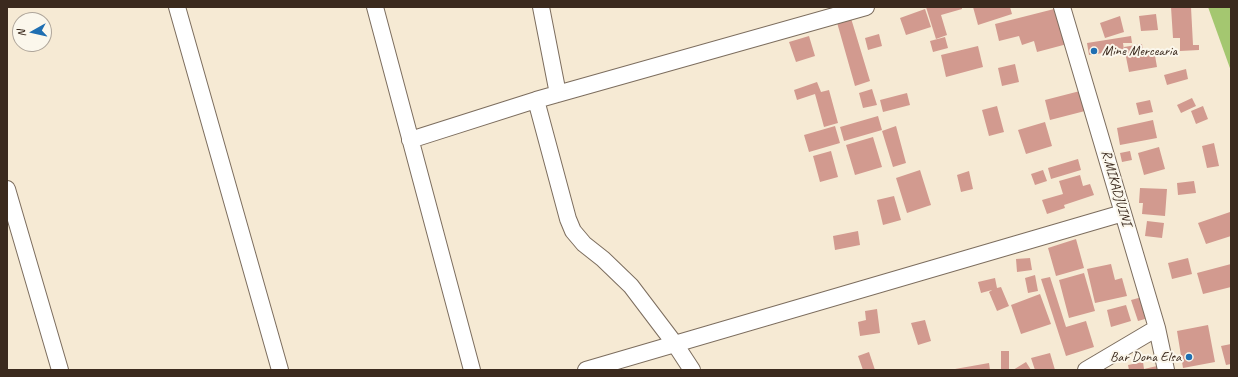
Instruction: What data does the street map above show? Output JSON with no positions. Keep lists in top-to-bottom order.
{
  "streets": {
    "street": ["R.MIKADJUINI"]
  },
  "places": ["Mine Mercearia", "Bar Dona Elsa"],
  "north": "left"
}
